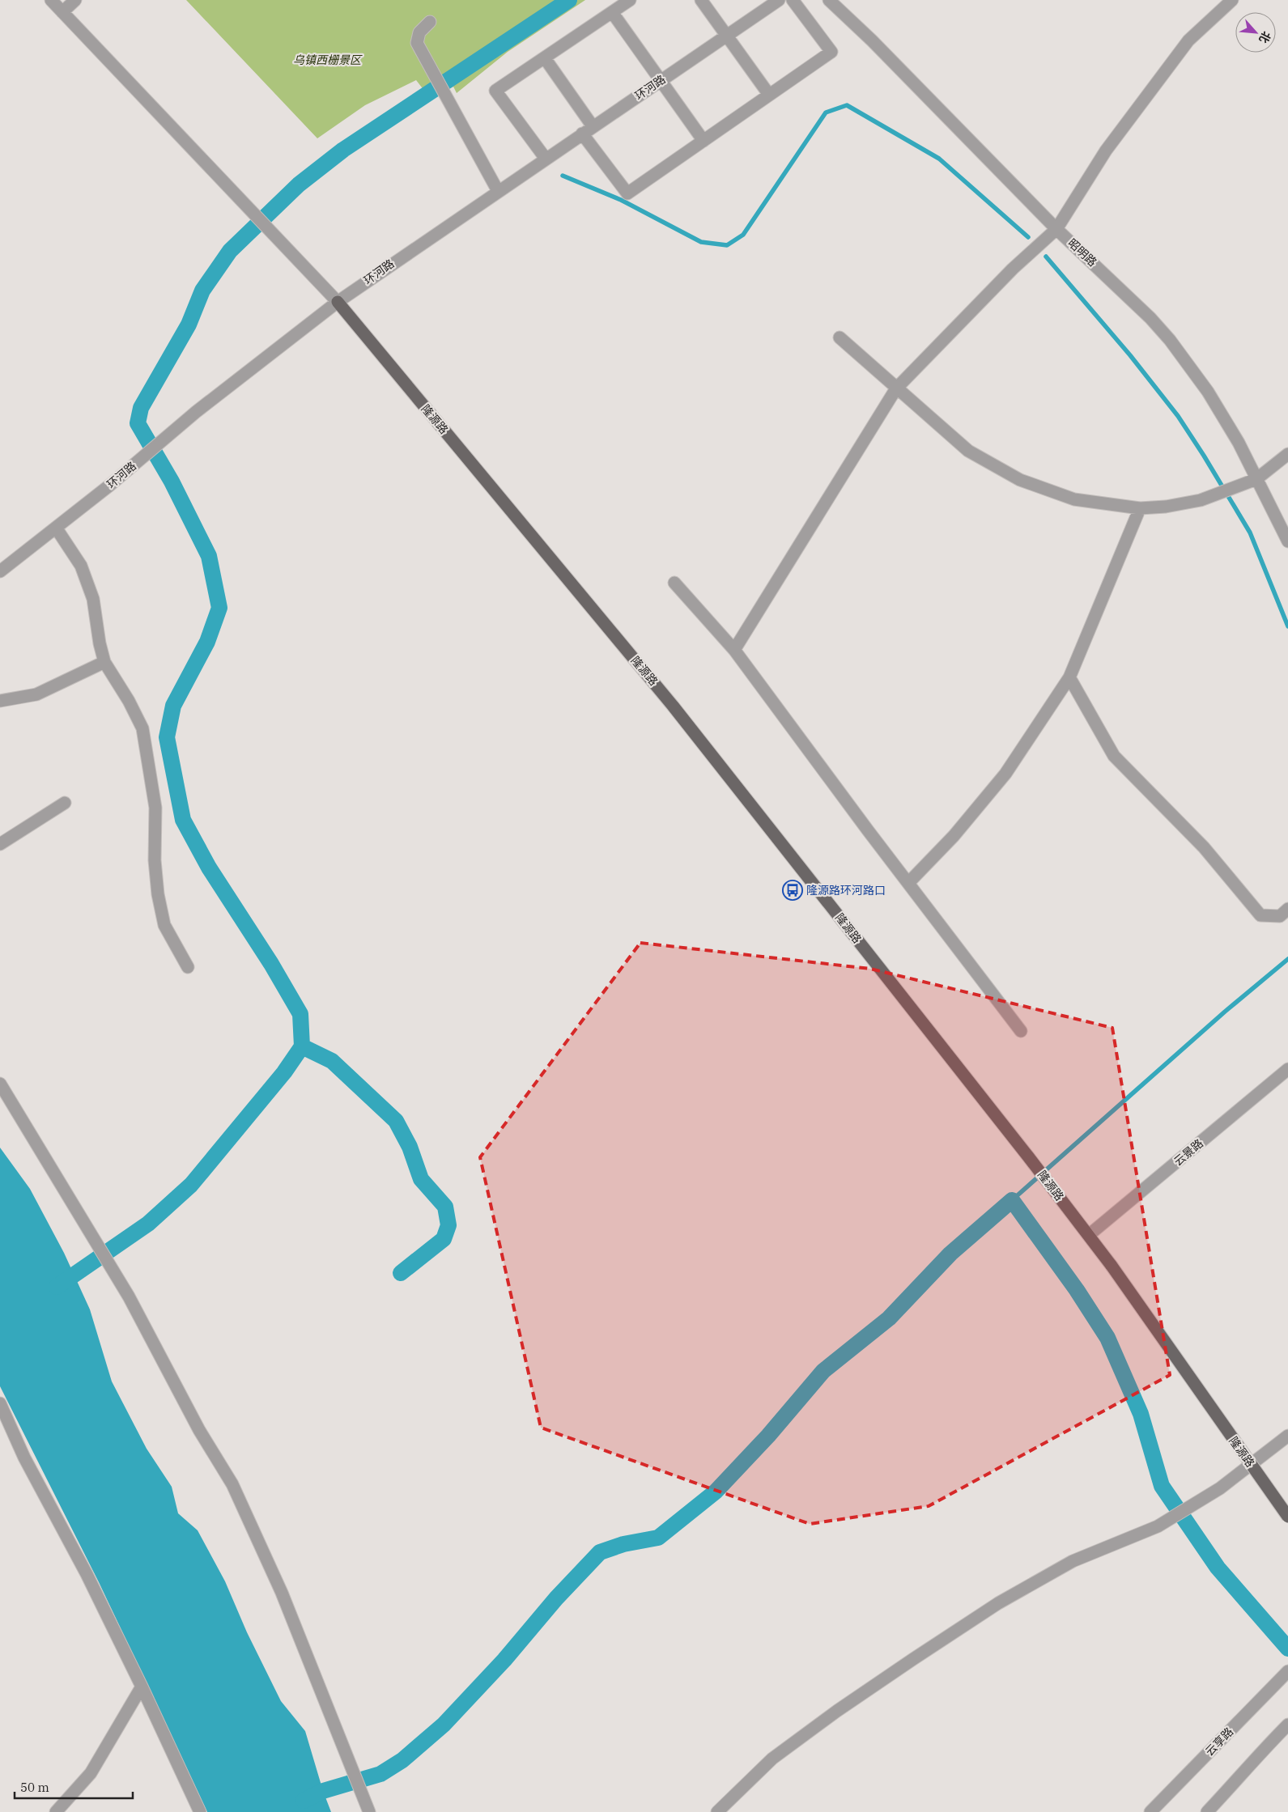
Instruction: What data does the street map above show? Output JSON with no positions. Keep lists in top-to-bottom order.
{
  "streets": {
    "main road": ["隆源路"],
    "street": [
      "环河路",
      "昭明路",
      "云景路",
      "云享路"
    ]
  },
  "crossings": [
    ["环河路", "隆源路"],
    ["隆源路", "云景路"]
  ],
  "parks": ["乌镇西栅景区"],
  "places": {
    "bus stop": ["隆源路环河路口"]
  },
  "scale_bar": "50 m",
  "north": "bottom right"
}
